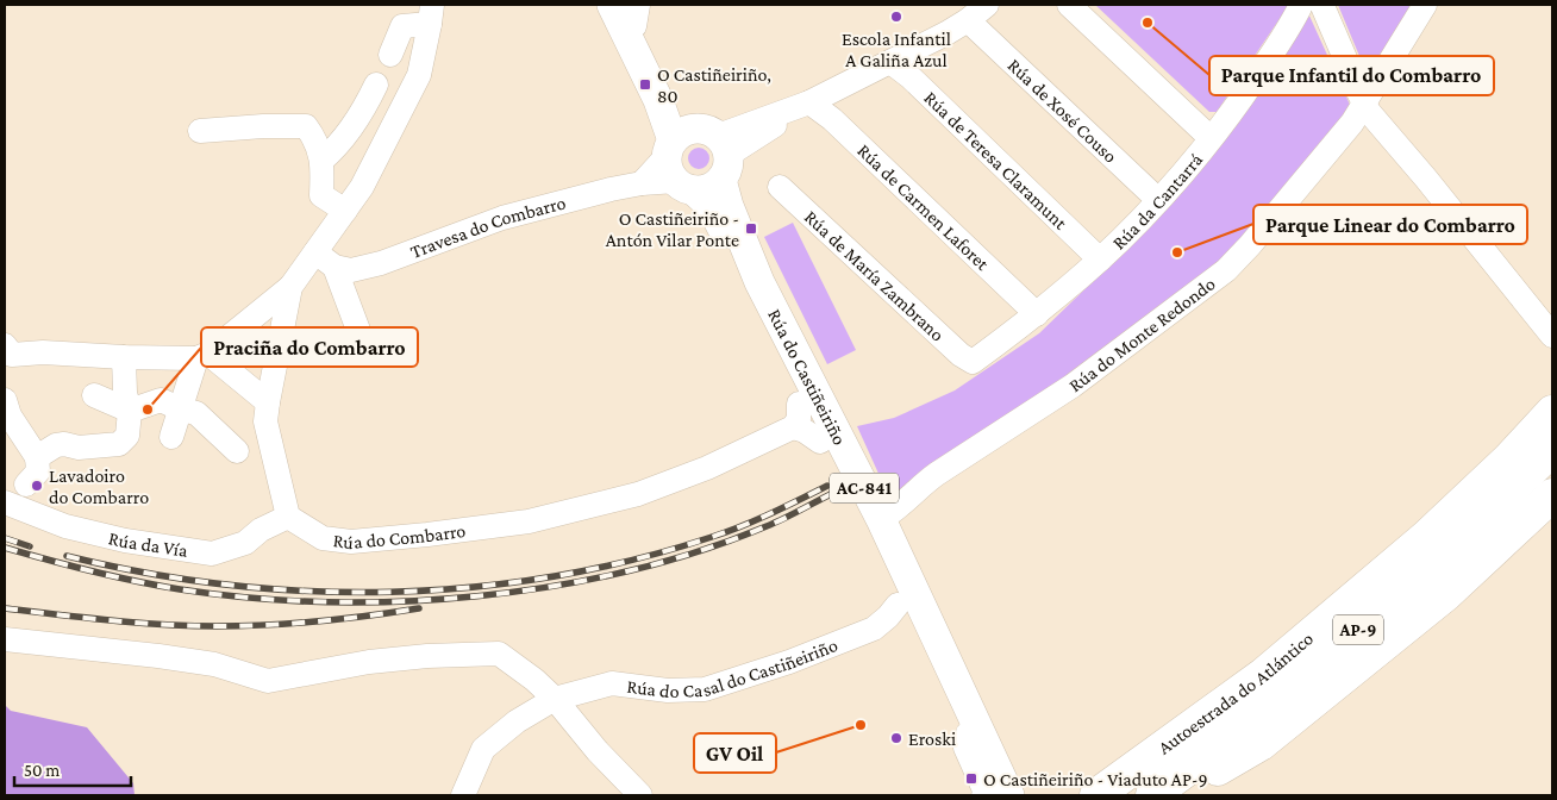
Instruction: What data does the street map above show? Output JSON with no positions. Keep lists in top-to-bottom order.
{
  "streets": {
    "highway": ["AP-9", "Autoestrada do Atlántico"],
    "main road": ["Rúa do Castiñeiriño", "AC-841"],
    "street": [
      "Rúa de Xosé Couso",
      "Rúa de Teresa Claramunt",
      "Rúa da Cantarrá",
      "Rúa de Carmen Laforet",
      "Travesa do Combarro",
      "Rúa de María Zambrano",
      "Rúa do Monte Redondo",
      "Rúa do Combarro",
      "Rúa da Vía",
      "Rúa do Casal do Castiñeiriño"
    ]
  },
  "crossings": [
    ["Rúa de Xosé Couso", "Rúa da Cantarrá"],
    ["Rúa de Xosé Couso", "Travesa do Combarro"],
    ["Rúa de Teresa Claramunt", "Rúa da Cantarrá"],
    ["Rúa de Teresa Claramunt", "Travesa do Combarro"],
    ["Rúa da Cantarrá", "Rúa de Carmen Laforet"],
    ["Rúa da Cantarrá", "Rúa de María Zambrano"],
    ["Rúa de Carmen Laforet", "Travesa do Combarro"],
    ["Travesa do Combarro", "Rúa do Castiñeiriño"],
    ["Rúa do Monte Redondo", "Rúa do Castiñeiriño"],
    ["Rúa do Combarro", "Rúa da Vía"]
  ],
  "places": {
    "other": [
      "Escola Infantil A Galiña Azul",
      "Parque Infantil do Combarro",
      "Parque Linear do Combarro",
      "Praciña do Combarro",
      "Lavadoiro do Combarro",
      "GV Oil",
      "Eroski"
    ],
    "transit": ["O Castiñeiriño, 80", "O Castiñeiriño - Antón Vilar Ponte", "O Castiñeiriño - Viaduto AP-9"]
  },
  "scale_bar": "50 m"
}
